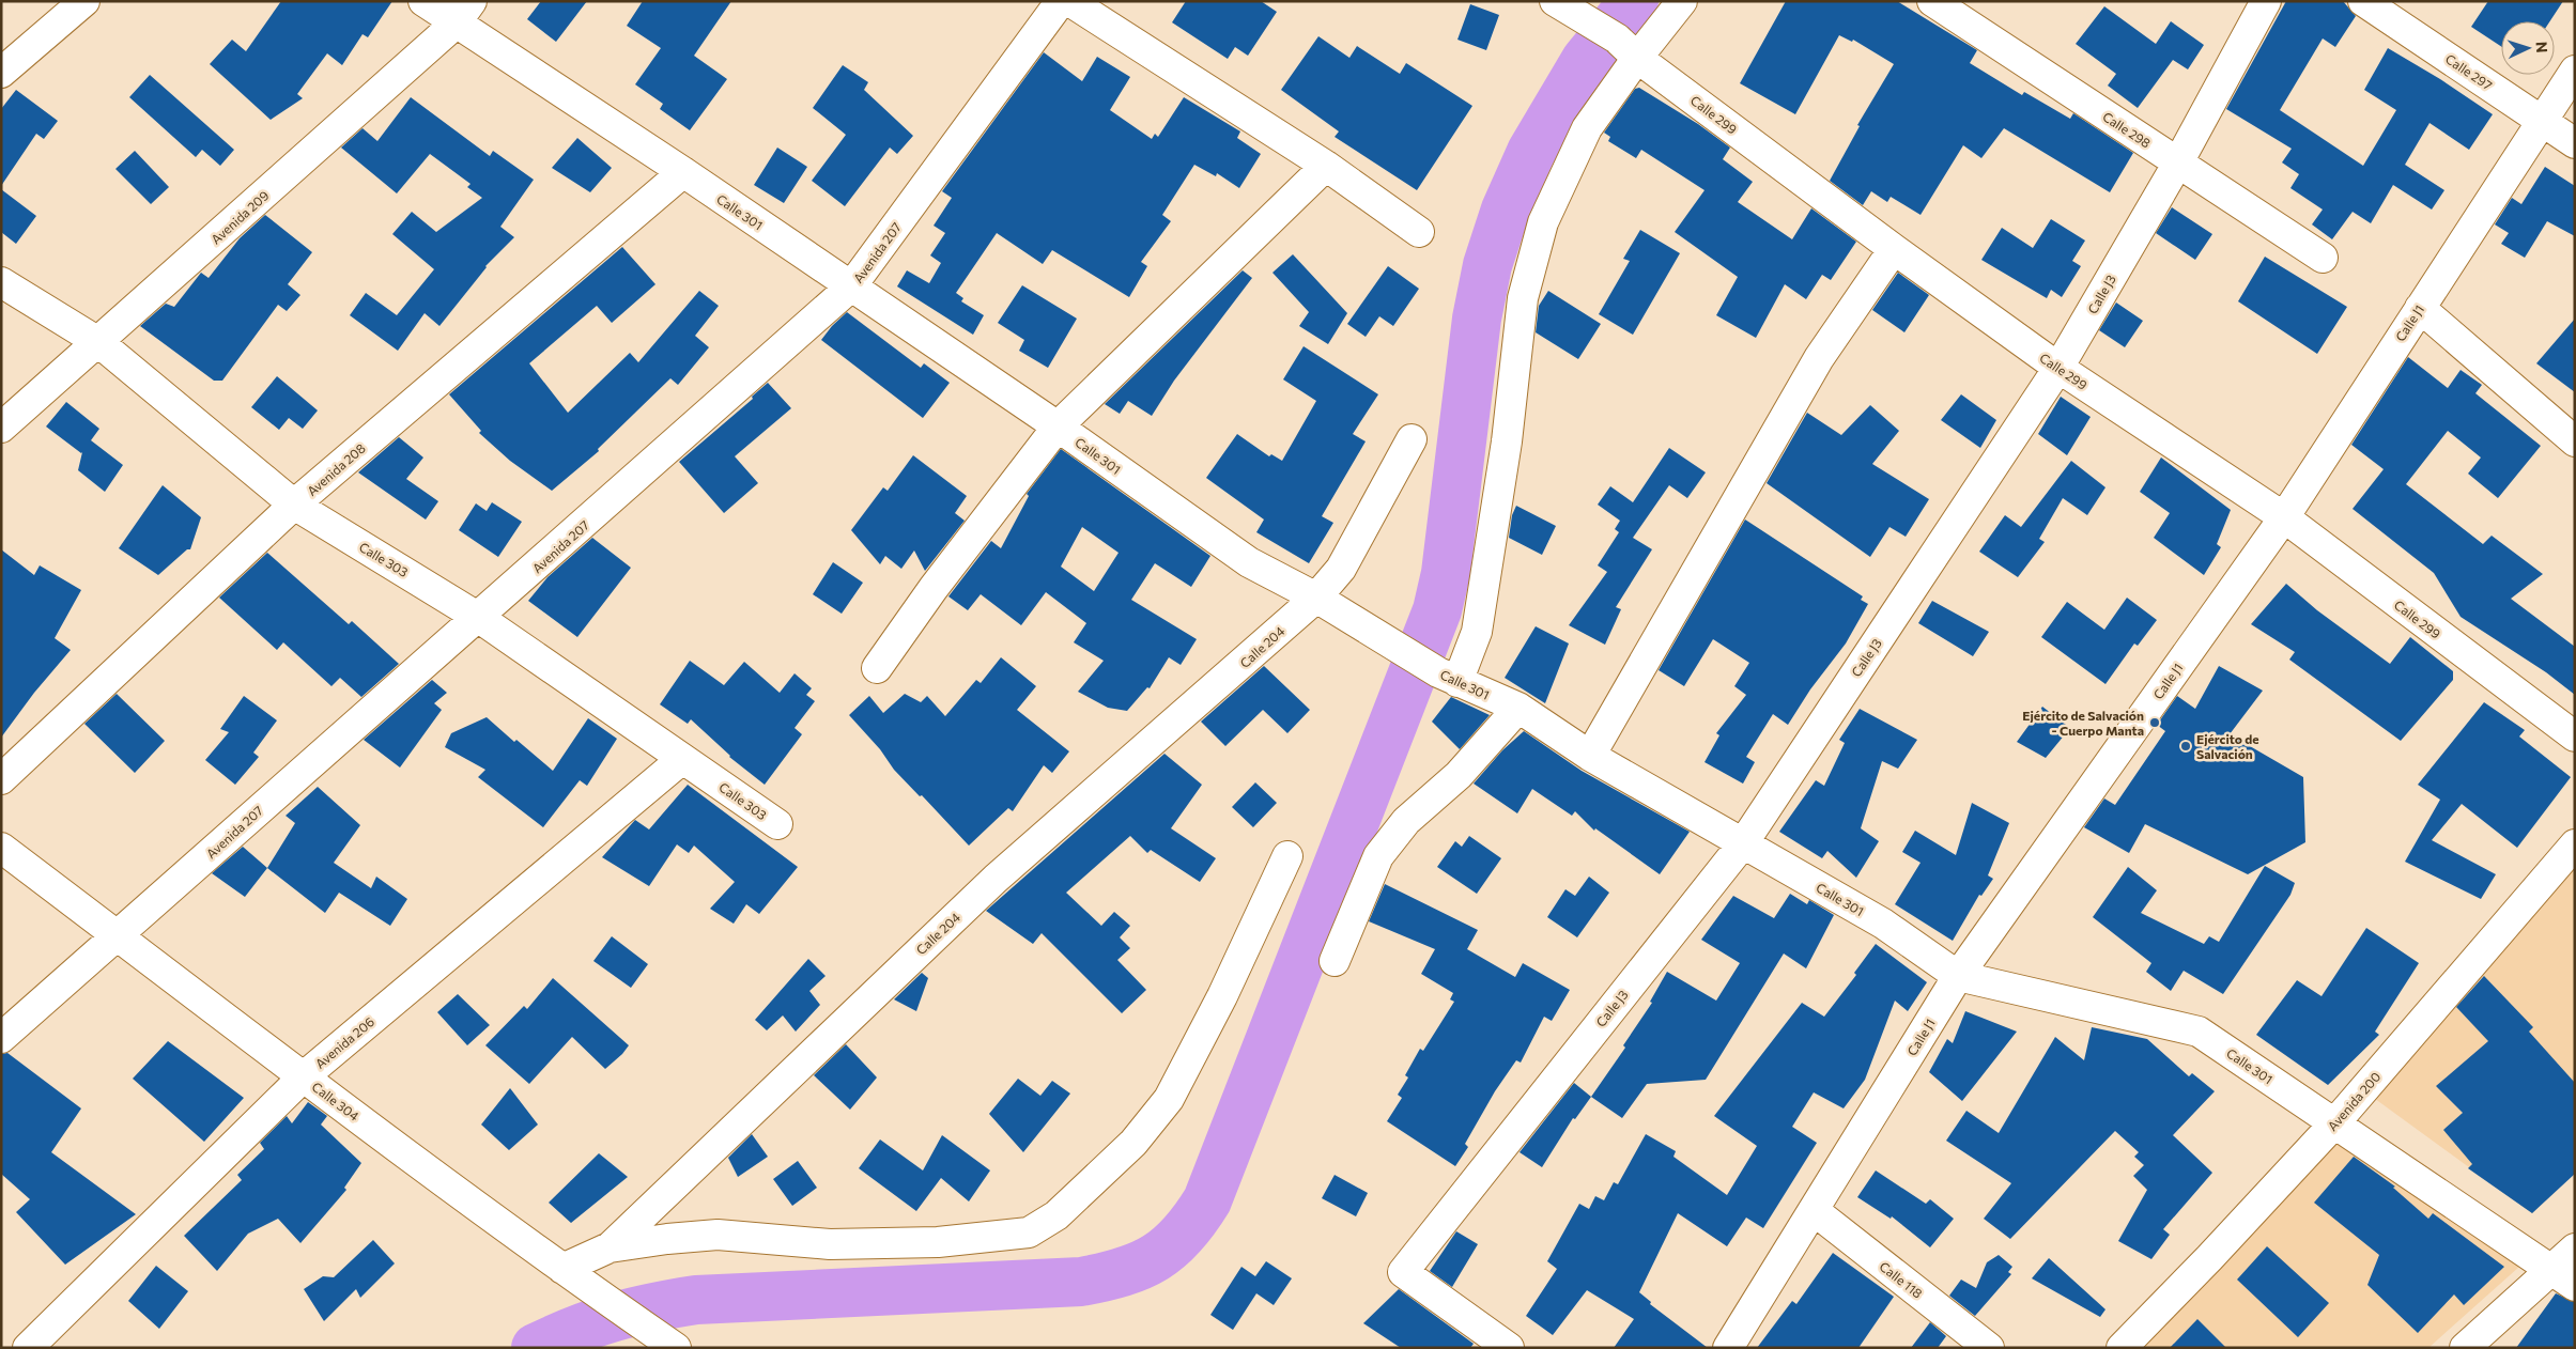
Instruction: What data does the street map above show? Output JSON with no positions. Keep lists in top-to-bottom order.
{
  "streets": {
    "street": [
      "Calle 297",
      "Calle 299",
      "Calle 298",
      "Calle 301",
      "Avenida 209",
      "Avenida 207",
      "Calle J3",
      "Calle J1",
      "Avenida 208",
      "Calle 303",
      "Calle 204",
      "Avenida 206",
      "Calle 304",
      "Avenida 200",
      "Calle 118"
    ]
  },
  "crossings": [
    ["Calle 297", "Calle J1"],
    ["Calle 299", "Calle J3"],
    ["Calle 299", "Calle J1"],
    ["Calle 298", "Calle J3"],
    ["Calle 301", "Avenida 209"],
    ["Calle 301", "Avenida 207"],
    ["Calle 301", "Calle J3"],
    ["Calle 301", "Calle J1"],
    ["Calle 301", "Avenida 208"],
    ["Calle 301", "Calle 204"],
    ["Calle 301", "Avenida 200"],
    ["Avenida 209", "Calle 303"],
    ["Avenida 207", "Calle 303"],
    ["Avenida 207", "Calle 304"],
    ["Calle J1", "Calle 118"],
    ["Avenida 208", "Calle 303"],
    ["Calle 303", "Avenida 206"],
    ["Calle 204", "Calle 304"],
    ["Avenida 206", "Calle 304"]
  ],
  "places": ["Ejército de Salvación - Cuerpo Manta", "Ejército de Salvación"],
  "north": "right"
}
